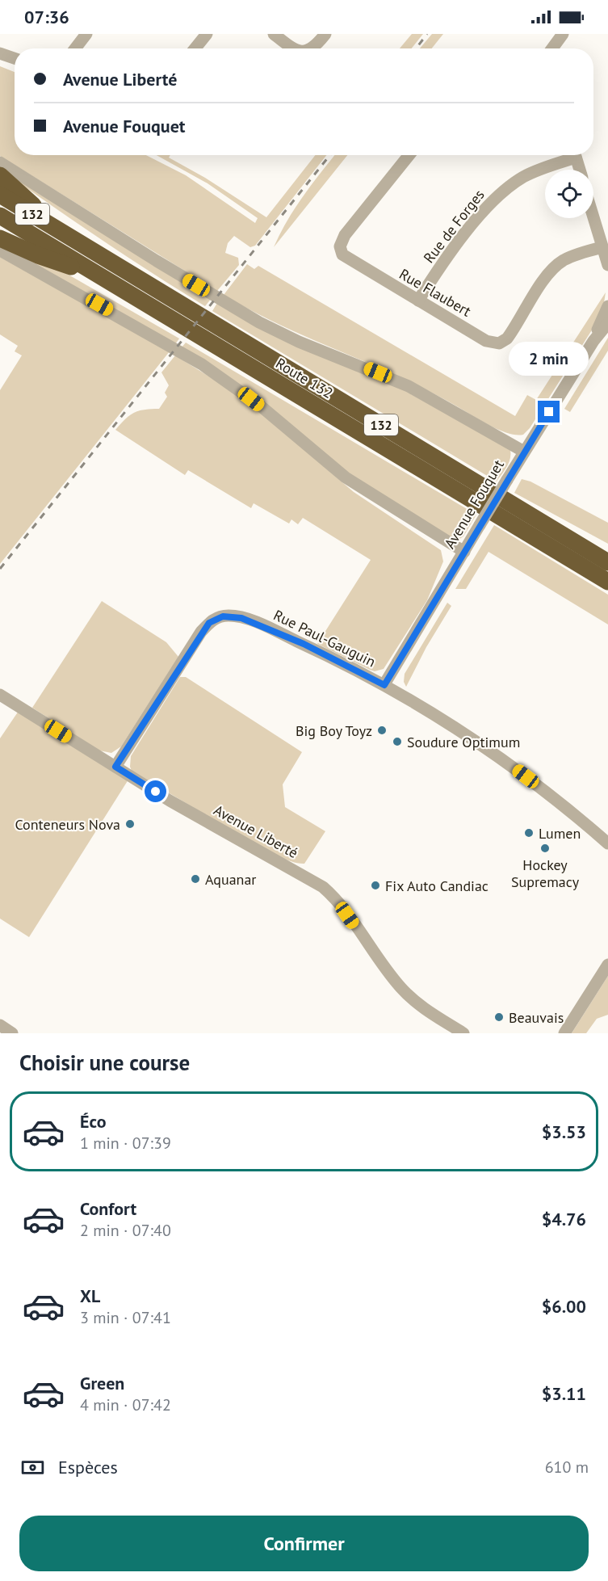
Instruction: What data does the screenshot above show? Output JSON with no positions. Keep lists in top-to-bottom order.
{
  "streets": {
    "highway": ["132", "Route 132"],
    "street": [
      "Rue de Forges",
      "Rue Flaubert",
      "Avenue Fouquet",
      "Rue Paul-Gauguin",
      "Avenue Liberté"
    ]
  },
  "crossings": [
    ["Rue de Forges", "Rue Flaubert"],
    ["Avenue Fouquet", "Rue Paul-Gauguin"],
    ["Rue Paul-Gauguin", "Avenue Liberté"]
  ],
  "places": [
    "Big Boy Toyz",
    "Soudure Optimum",
    "Conteneurs Nova",
    "Lumen",
    "Hockey Supremacy",
    "Aquanar",
    "Fix Auto Candiac",
    "Beauvais"
  ],
  "page": {
    "status": "07:36",
    "banner": ["Avenue Liberté", "Avenue Fouquet"],
    "bubble": "2 min",
    "heading": "Choisir une course",
    "list": [
      {
        "name": "Éco",
        "note": "1 min · 07:39",
        "value": "$3.53"
      },
      {
        "name": "Confort",
        "note": "2 min · 07:40",
        "value": "$4.76"
      },
      {
        "name": "XL",
        "note": "3 min · 07:41",
        "value": "$6.00"
      },
      {
        "name": "Green",
        "note": "4 min · 07:42",
        "value": "$3.11"
      }
    ],
    "pay": ["Espèces", "610 m"],
    "buttons": "Confirmer"
  }
}
